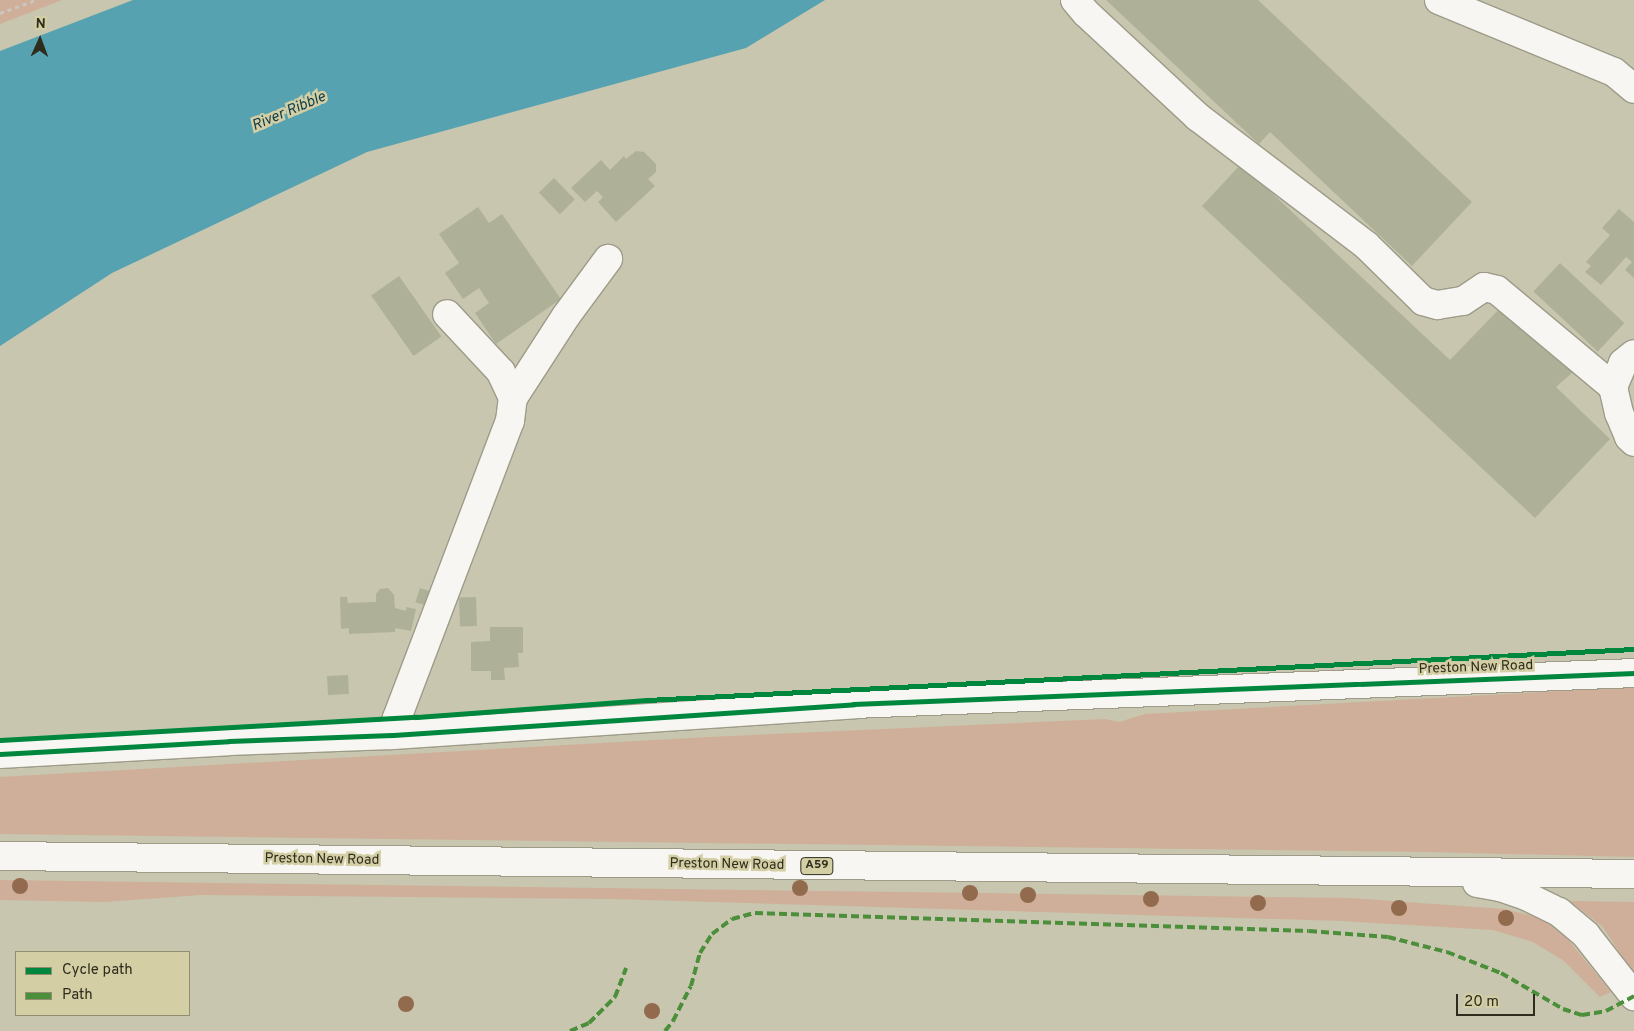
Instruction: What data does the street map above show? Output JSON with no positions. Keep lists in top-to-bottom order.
{
  "streets": {
    "main road": ["Preston New Road", "A59"]
  },
  "water": ["River Ribble"],
  "legend": ["Cycle path", "Path"],
  "scale_bar": "20 m",
  "north": "top"
}
